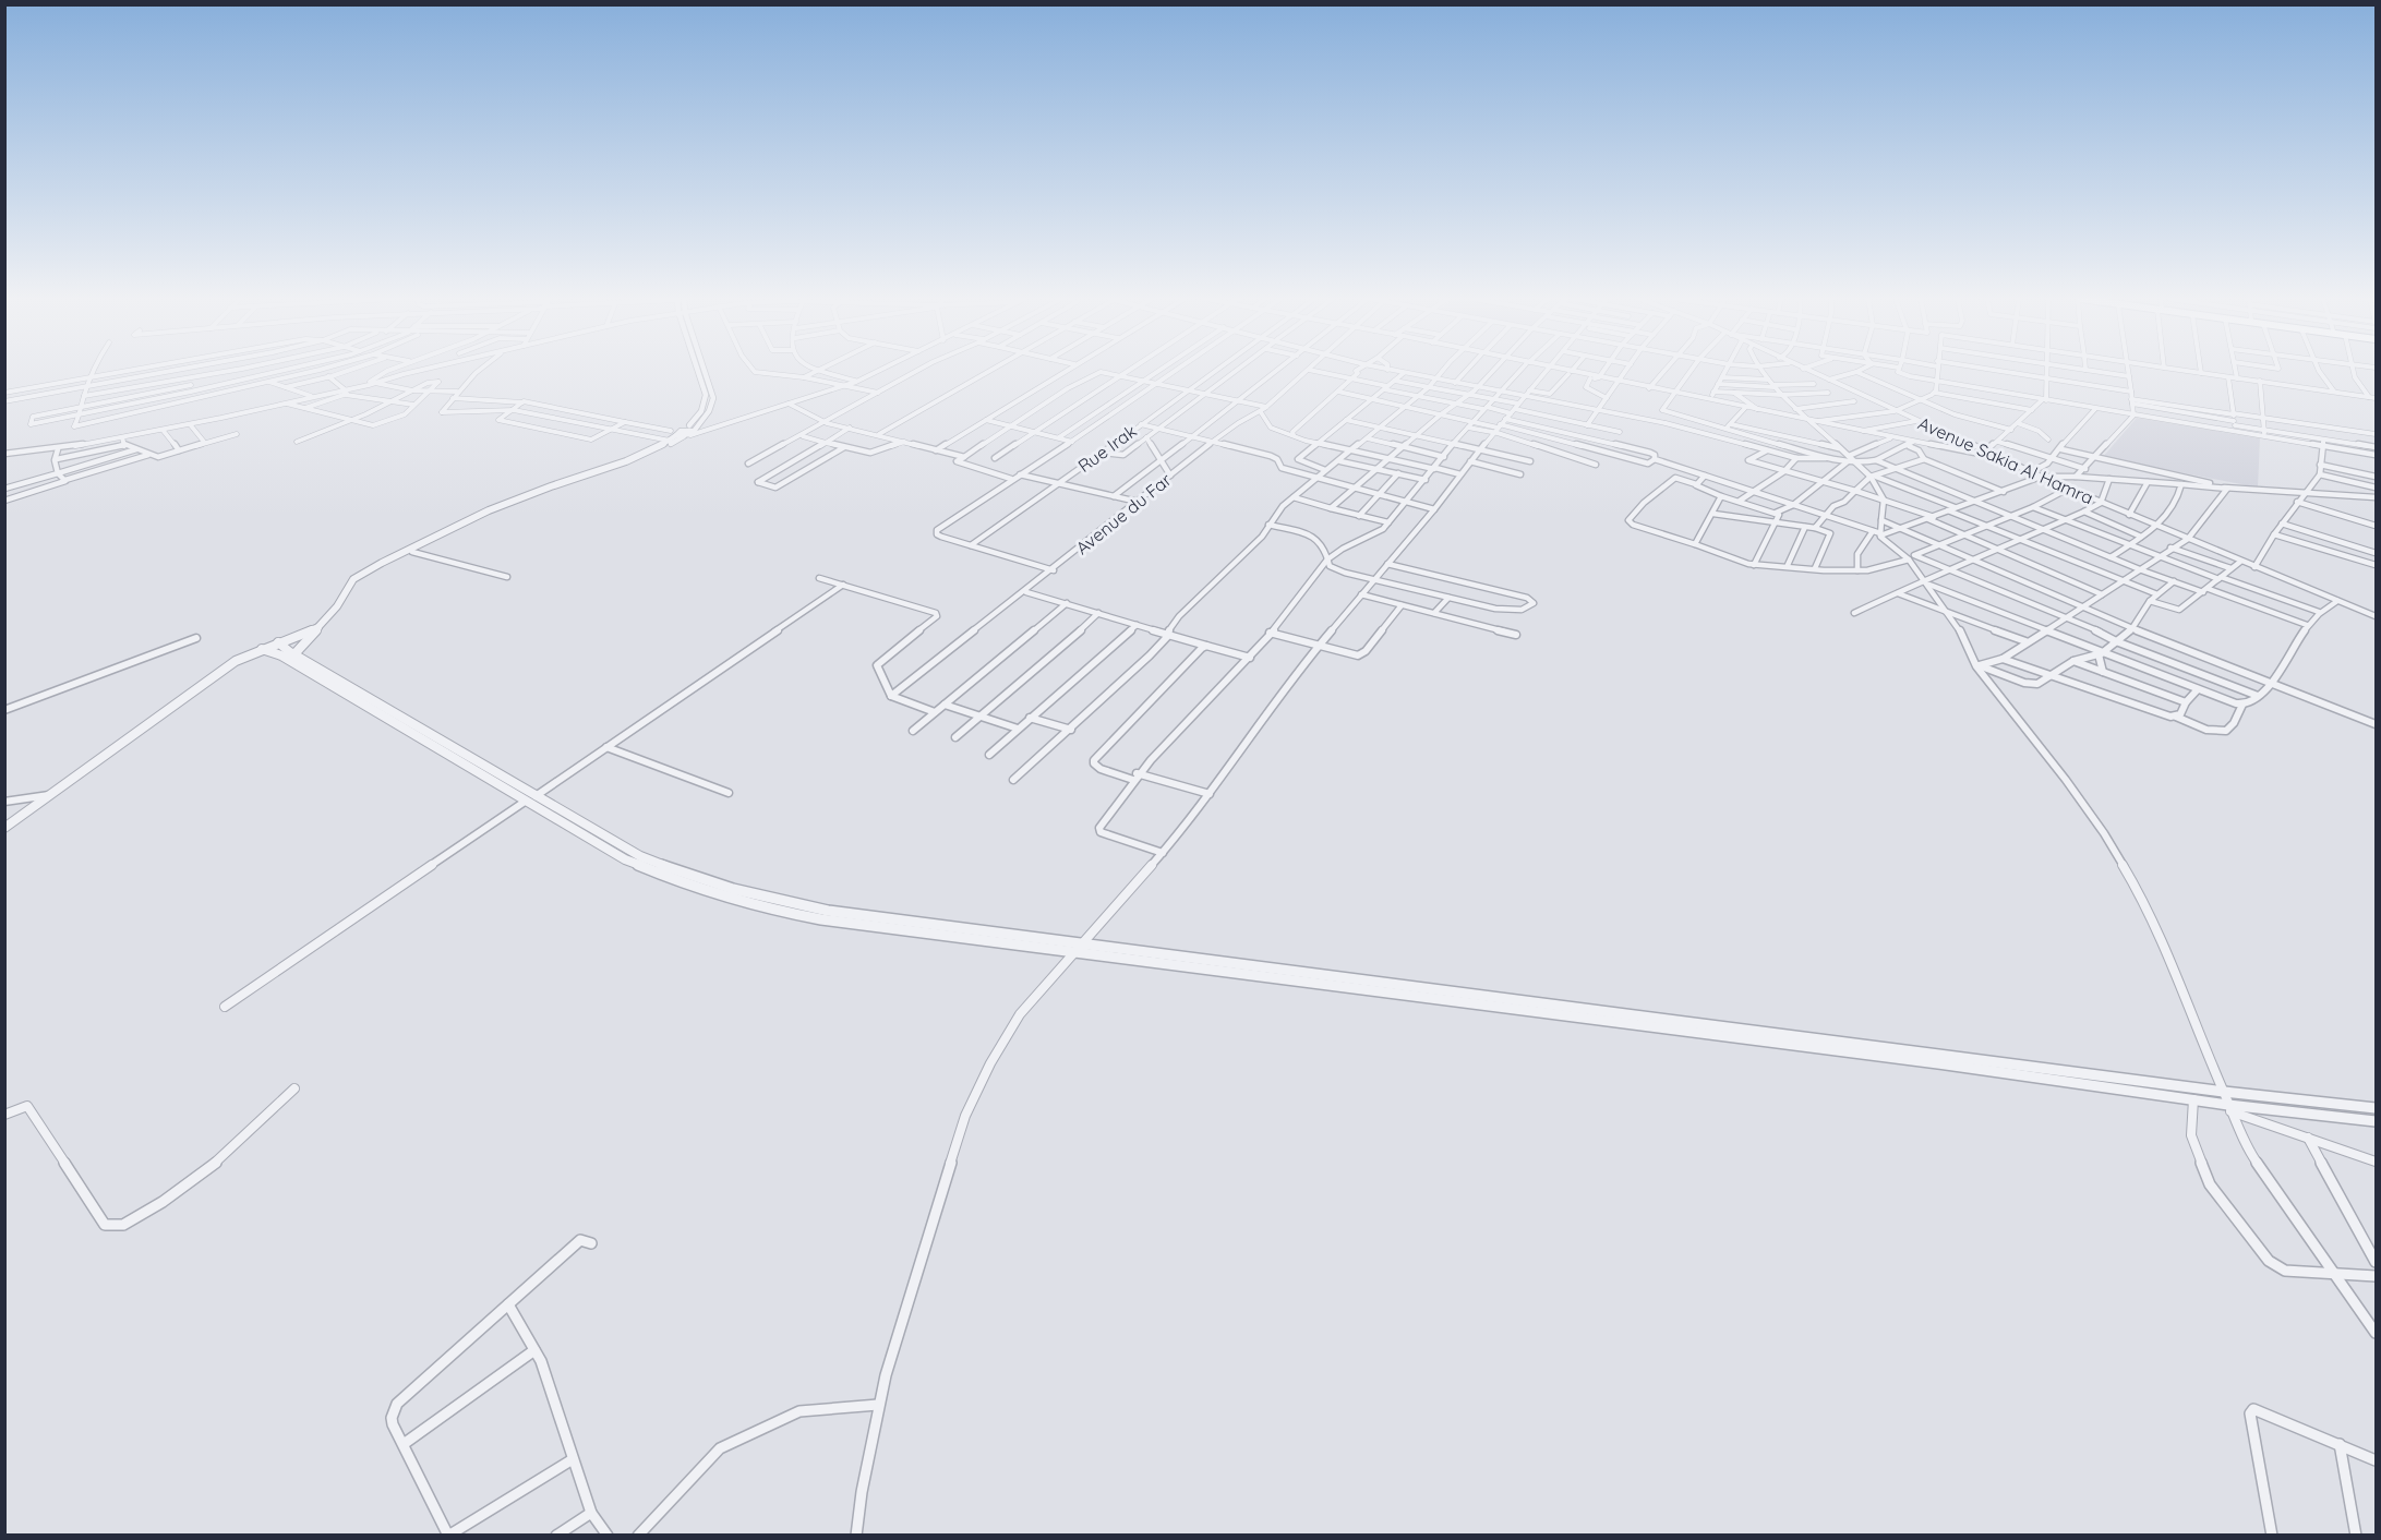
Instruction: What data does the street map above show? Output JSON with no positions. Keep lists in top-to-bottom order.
{
  "streets": {
    "street": ["Rue Irak", "Avenue Sakia Al Hamra", "Avenue du Far"]
  }
}
